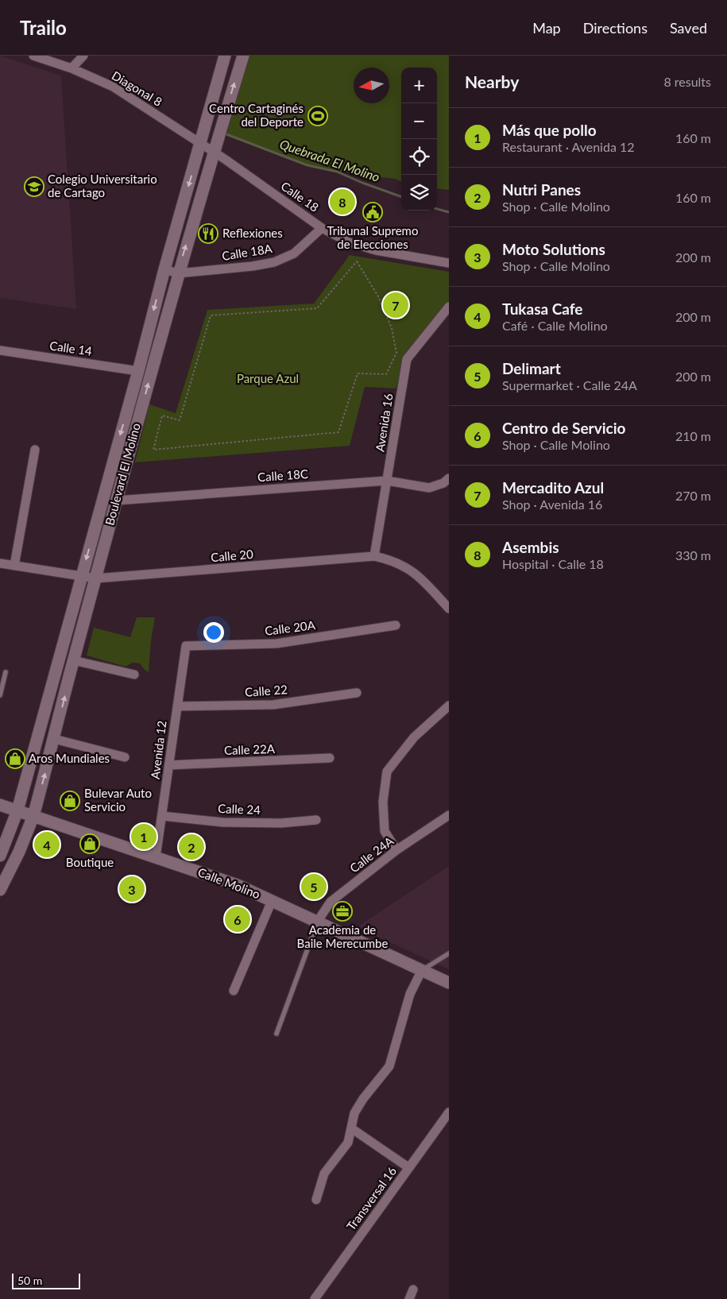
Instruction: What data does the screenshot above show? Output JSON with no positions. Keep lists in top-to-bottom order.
{
  "streets": {
    "street": [
      "Diagonal 8",
      "Calle 18",
      "Calle 18A",
      "Calle 14",
      "Avenida 16",
      "Boulevard El Molino",
      "Calle 18C",
      "Calle 20",
      "Calle 20A",
      "Calle 22",
      "Avenida 12",
      "Calle 22A",
      "Calle 24",
      "Calle 24A",
      "Calle Molino",
      "Transversal 16"
    ]
  },
  "crossings": [
    ["Diagonal 8", "Calle 18"],
    ["Diagonal 8", "Boulevard El Molino"],
    ["Calle 18", "Calle 18A"],
    ["Calle 18", "Boulevard El Molino"],
    ["Calle 18A", "Boulevard El Molino"],
    ["Calle 14", "Boulevard El Molino"],
    ["Avenida 16", "Calle 18C"],
    ["Avenida 16", "Calle 20"],
    ["Boulevard El Molino", "Calle 18C"],
    ["Boulevard El Molino", "Calle 20"],
    ["Boulevard El Molino", "Calle Molino"],
    ["Calle 20A", "Avenida 12"],
    ["Calle 22", "Avenida 12"],
    ["Avenida 12", "Calle 22A"],
    ["Avenida 12", "Calle 24"],
    ["Avenida 12", "Calle Molino"],
    ["Calle 24A", "Calle Molino"]
  ],
  "water": ["Quebrada El Molino"],
  "parks": ["Parque Azul"],
  "places": {
    "sports": ["Centro Cartaginés del Deporte"],
    "school or university": ["Colegio Universitario de Cartago"],
    "public building": ["Tribunal Supremo de Elecciones"],
    "restaurant": ["Reflexiones"],
    "shop": ["Aros Mundiales", "Bulevar Auto Servicio", "Boutique"],
    "office": ["Academia de Baile Merecumbe"]
  },
  "scale_bar": "50 m",
  "north": "left",
  "page": {
    "header": "Trailo",
    "nav": ["Map", "Directions", "Saved"],
    "heading": ["Nearby", "8 results"],
    "map_buttons": ["+", "−"],
    "list": [
      {
        "mark": "1",
        "name": "Más que pollo",
        "note": "Restaurant · Avenida 12",
        "value": "160 m"
      },
      {
        "mark": "2",
        "name": "Nutri Panes",
        "note": "Shop · Calle Molino",
        "value": "160 m"
      },
      {
        "mark": "3",
        "name": "Moto Solutions",
        "note": "Shop · Calle Molino",
        "value": "200 m"
      },
      {
        "mark": "4",
        "name": "Tukasa Cafe",
        "note": "Café · Calle Molino",
        "value": "200 m"
      },
      {
        "mark": "5",
        "name": "Delimart",
        "note": "Supermarket · Calle 24A",
        "value": "200 m"
      },
      {
        "mark": "6",
        "name": "Centro de Servicio",
        "note": "Shop · Calle Molino",
        "value": "210 m"
      },
      {
        "mark": "7",
        "name": "Mercadito Azul",
        "note": "Shop · Avenida 16",
        "value": "270 m"
      },
      {
        "mark": "8",
        "name": "Asembis",
        "note": "Hospital · Calle 18",
        "value": "330 m"
      }
    ],
    "pins": [
      "8",
      "7",
      "1",
      "4",
      "2",
      "5",
      "3",
      "6"
    ],
    "scale": "50 m"
  }
}
